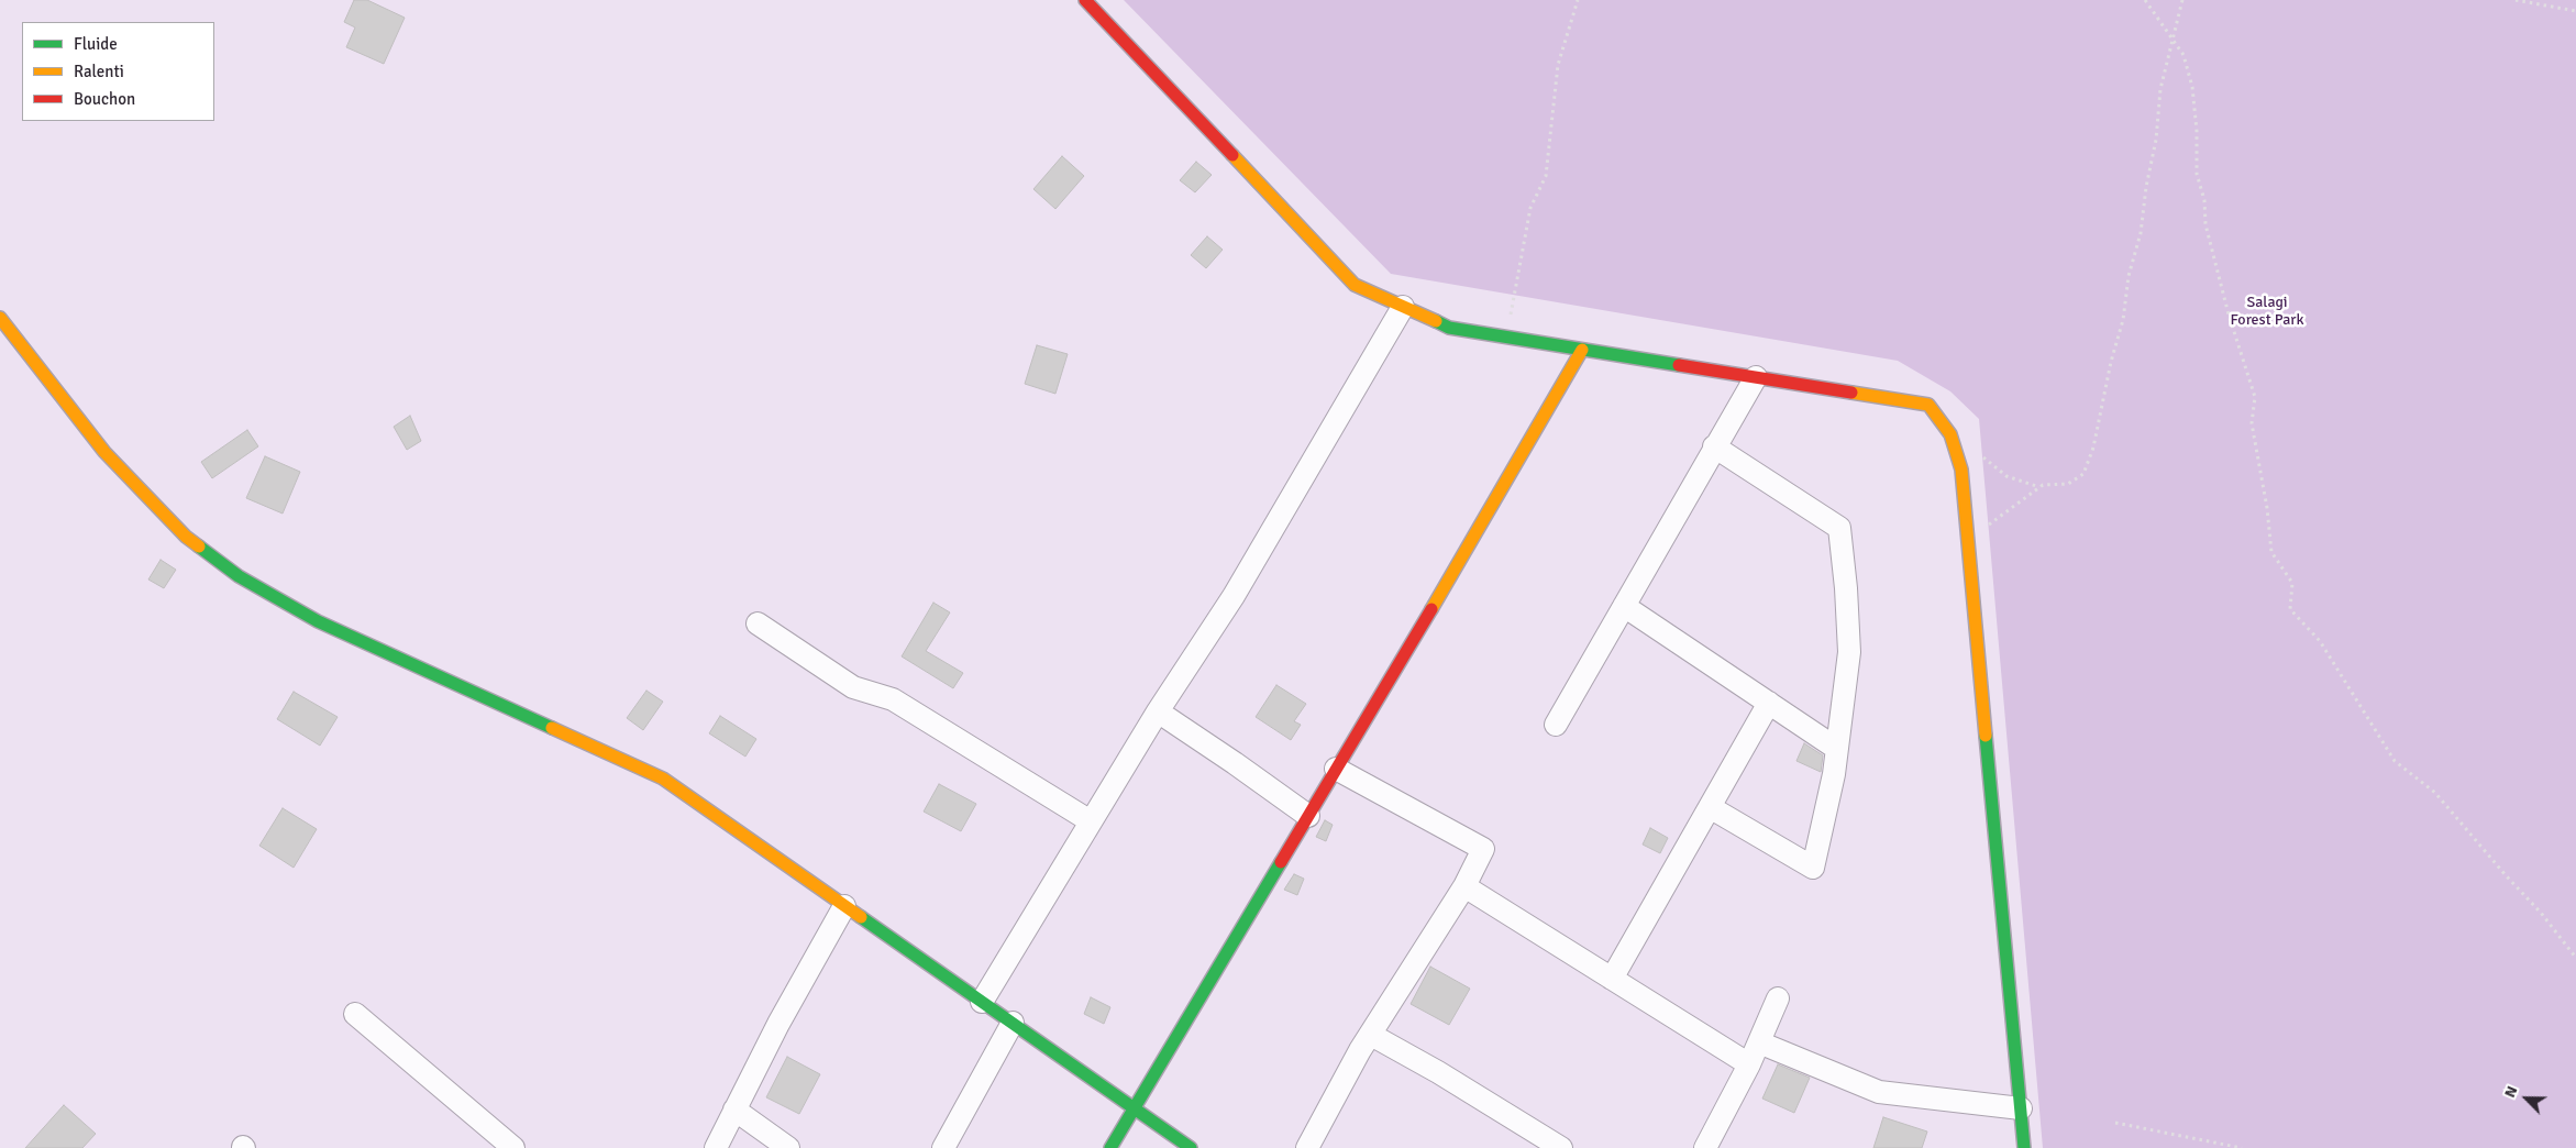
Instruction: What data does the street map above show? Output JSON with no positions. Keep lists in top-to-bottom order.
{
  "parks": ["Salagi Forest Park"],
  "legend": ["Fluide", "Ralenti", "Bouchon"],
  "north": "top left"
}
